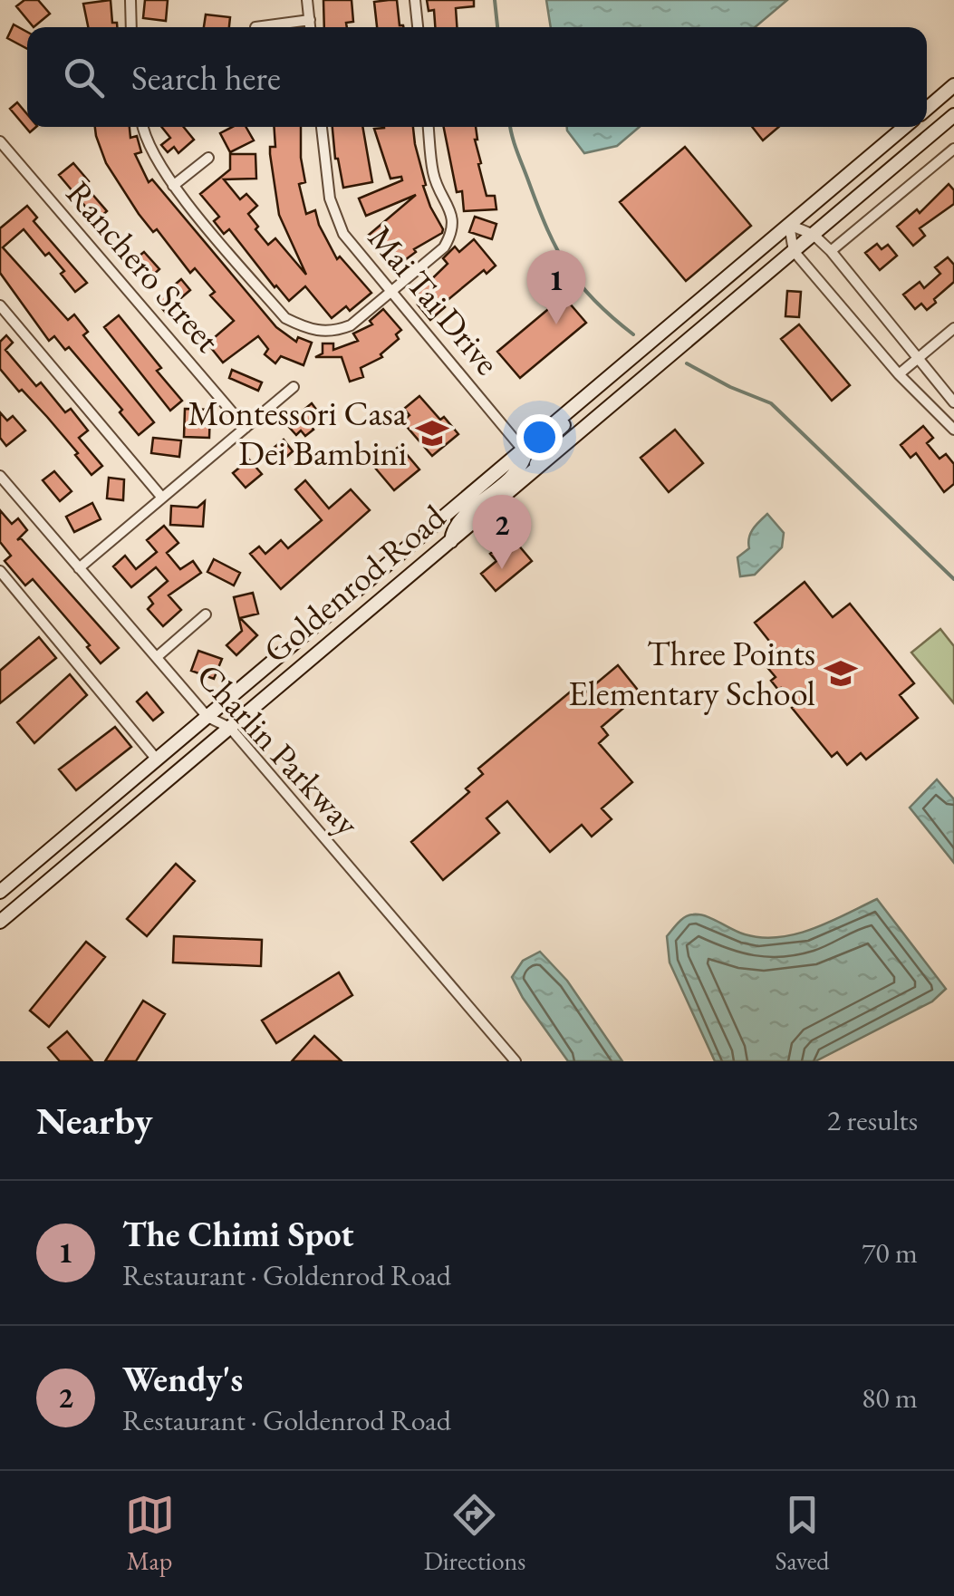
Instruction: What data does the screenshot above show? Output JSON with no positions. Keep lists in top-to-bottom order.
{
  "streets": {
    "main road": ["Goldenrod Road"],
    "street": ["Ranchero Street", "Mai Tai Drive", "Charlin Parkway"]
  },
  "crossings": [
    ["Mai Tai Drive", "Goldenrod Road"],
    ["Goldenrod Road", "Charlin Parkway"]
  ],
  "places": {
    "school or university": ["Montessori Casa Dei Bambini", "Three Points Elementary School"]
  },
  "page": {
    "search": "Search here",
    "pins": ["1", "2"],
    "heading": ["Nearby", "2 results"],
    "list": [
      {
        "mark": "1",
        "name": "The Chimi Spot",
        "note": "Restaurant · Goldenrod Road",
        "value": "70 m"
      },
      {
        "mark": "2",
        "name": "Wendy's",
        "note": "Restaurant · Goldenrod Road",
        "value": "80 m"
      }
    ],
    "nav": ["Map", "Directions", "Saved"]
  }
}
